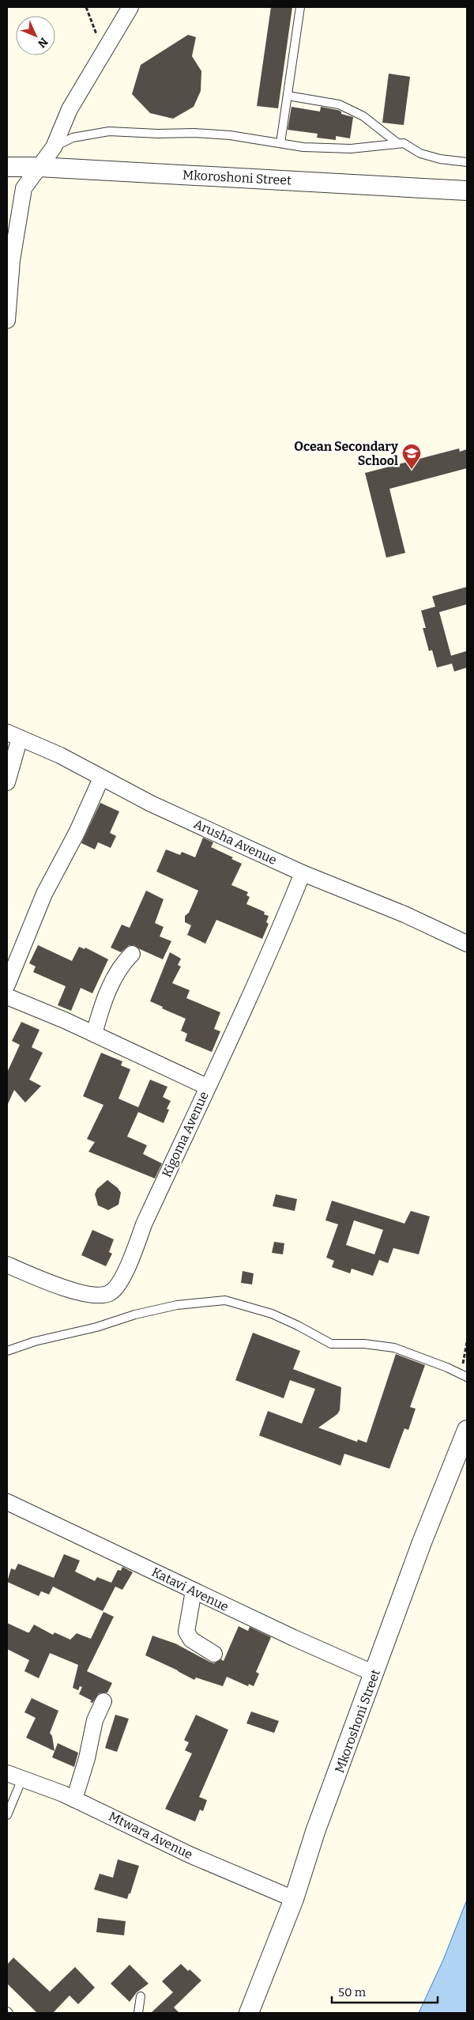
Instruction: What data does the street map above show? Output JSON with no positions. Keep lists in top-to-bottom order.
{
  "streets": {
    "street": [
      "Mkoroshoni Street",
      "Arusha Avenue",
      "Kigoma Avenue",
      "Katavi Avenue",
      "Mtwara Avenue"
    ]
  },
  "crossings": [
    ["Mkoroshoni Street", "Katavi Avenue"],
    ["Mkoroshoni Street", "Mtwara Avenue"],
    ["Arusha Avenue", "Kigoma Avenue"]
  ],
  "places": {
    "school or university": ["Ocean Secondary School"]
  },
  "scale_bar": "50 m",
  "north": "bottom right"
}
